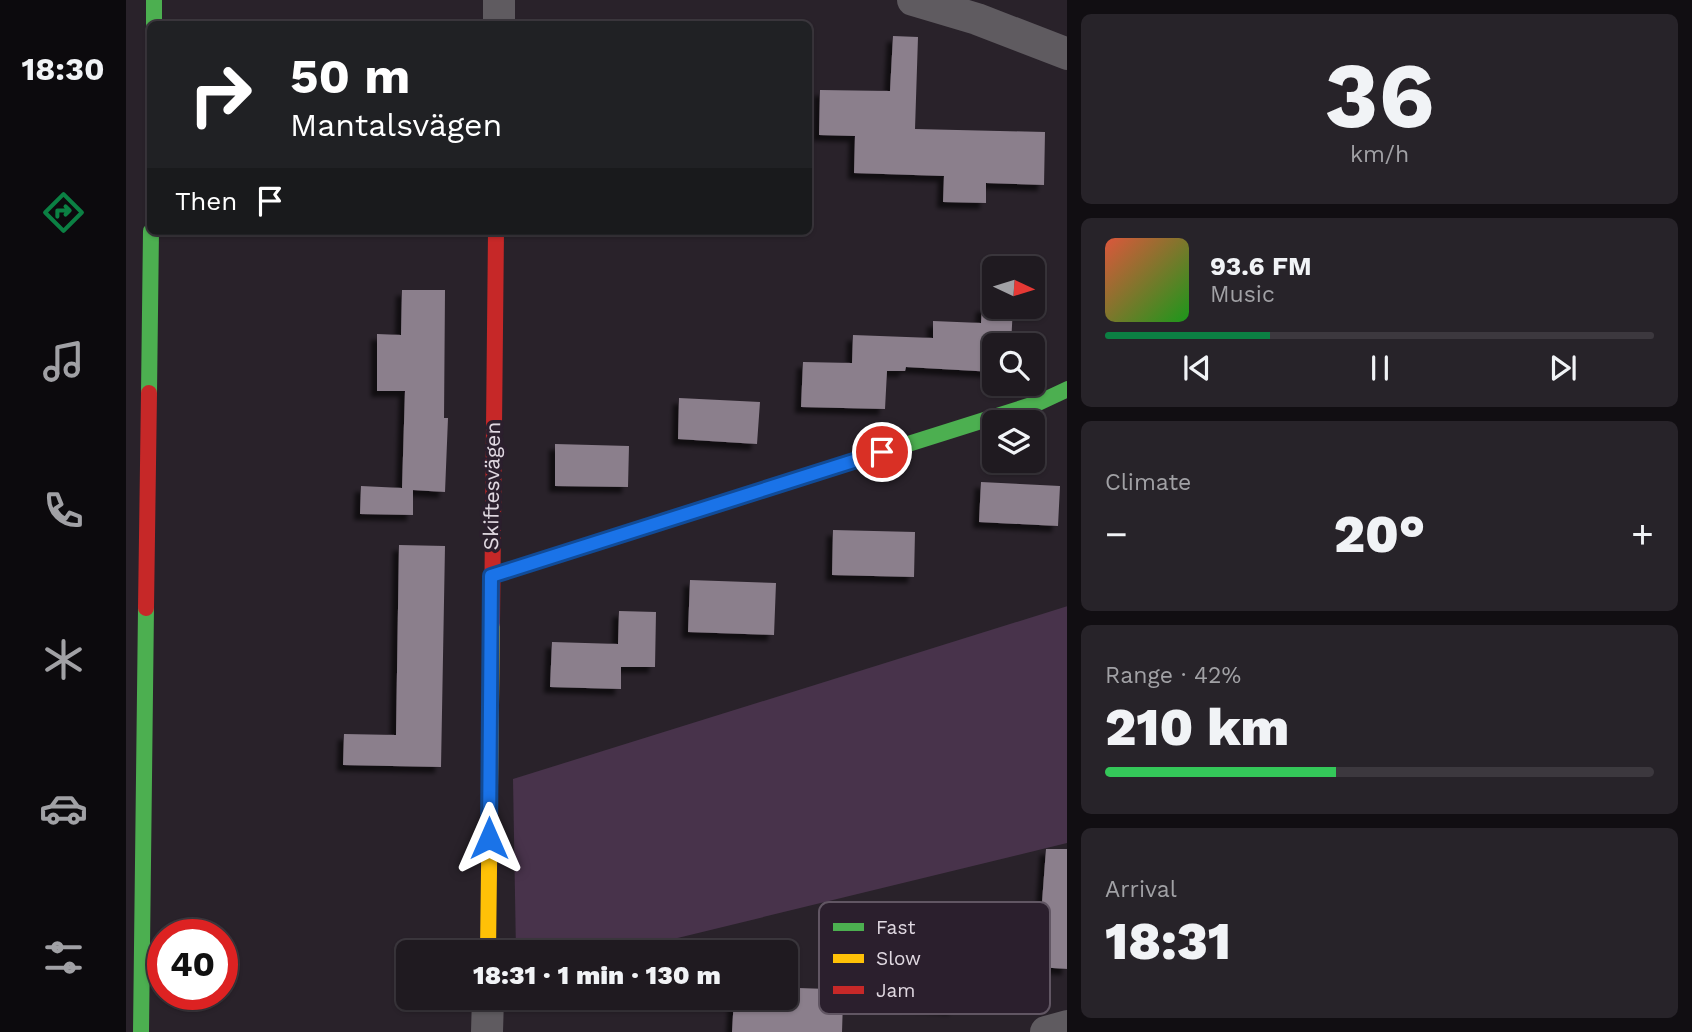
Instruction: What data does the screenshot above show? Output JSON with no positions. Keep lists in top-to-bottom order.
{
  "streets": {
    "street": ["Skiftesvägen"]
  },
  "legend": ["Fast", "Slow", "Jam"],
  "north": "right",
  "page": {
    "tabs": "18:30",
    "tile": [
      ["36", "km/h"],
      "Climate",
      ["Range · 42%", "210 km"],
      ["Arrival", "18:31"]
    ],
    "turn": ["50 m", "Mantalsvägen"],
    "then": "Then",
    "song": ["93.6 FM", "Music"],
    "heat": ["−", "20°", "+"],
    "limit": "40",
    "trip": "18:31 · 1 min · 130 m"
  }
}
